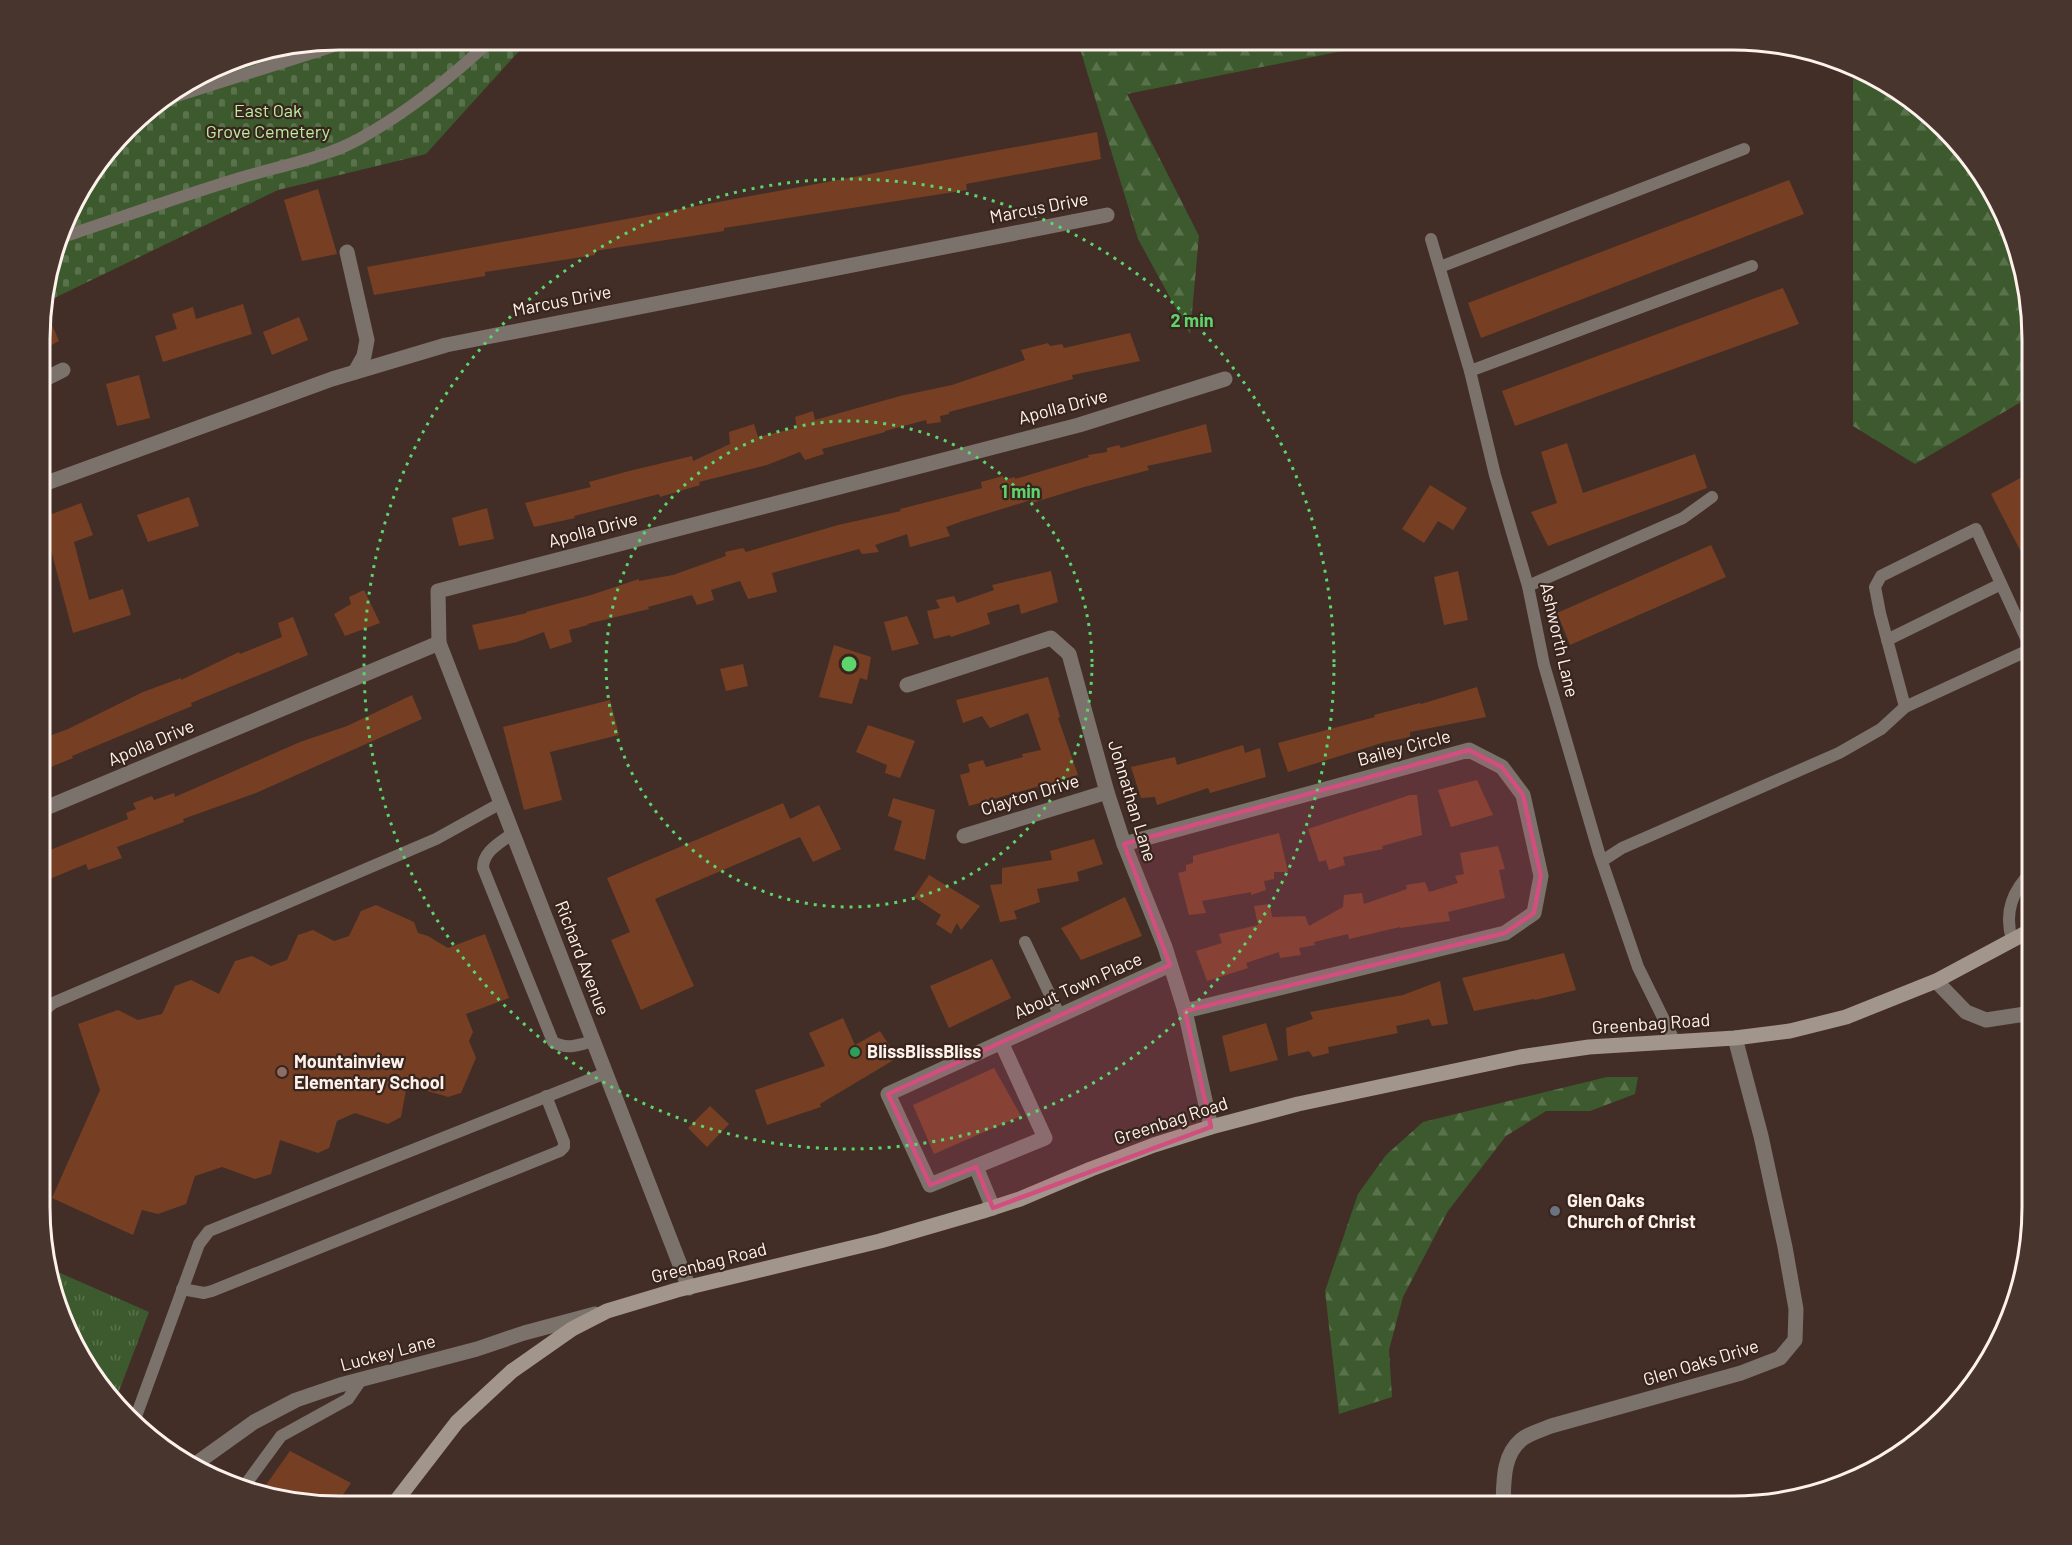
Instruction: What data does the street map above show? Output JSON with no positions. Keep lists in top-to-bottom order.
{
  "streets": {
    "main road": ["Greenbag Road"],
    "street": [
      "Marcus Drive",
      "Apolla Drive",
      "Bailey Circle",
      "Clayton Drive",
      "Johnathan Lane",
      "Richard Avenue",
      "About Town Place",
      "Luckey Lane",
      "Glen Oaks Drive"
    ],
    "lane": ["Ashworth Lane"]
  },
  "crossings": [
    ["Apolla Drive", "Richard Avenue"],
    ["Ashworth Lane", "Greenbag Road"],
    ["Bailey Circle", "Johnathan Lane"],
    ["Clayton Drive", "Johnathan Lane"],
    ["Johnathan Lane", "About Town Place"],
    ["Johnathan Lane", "Greenbag Road"],
    ["Richard Avenue", "Greenbag Road"],
    ["Greenbag Road", "Luckey Lane"],
    ["Greenbag Road", "Glen Oaks Drive"]
  ],
  "parks": ["East Oak Grove Cemetery"],
  "places": ["BlissBlissBliss", "Mountainview Elementary School", "Glen Oaks Church of Christ"],
  "rings": ["2 min", "1 min"]
}
